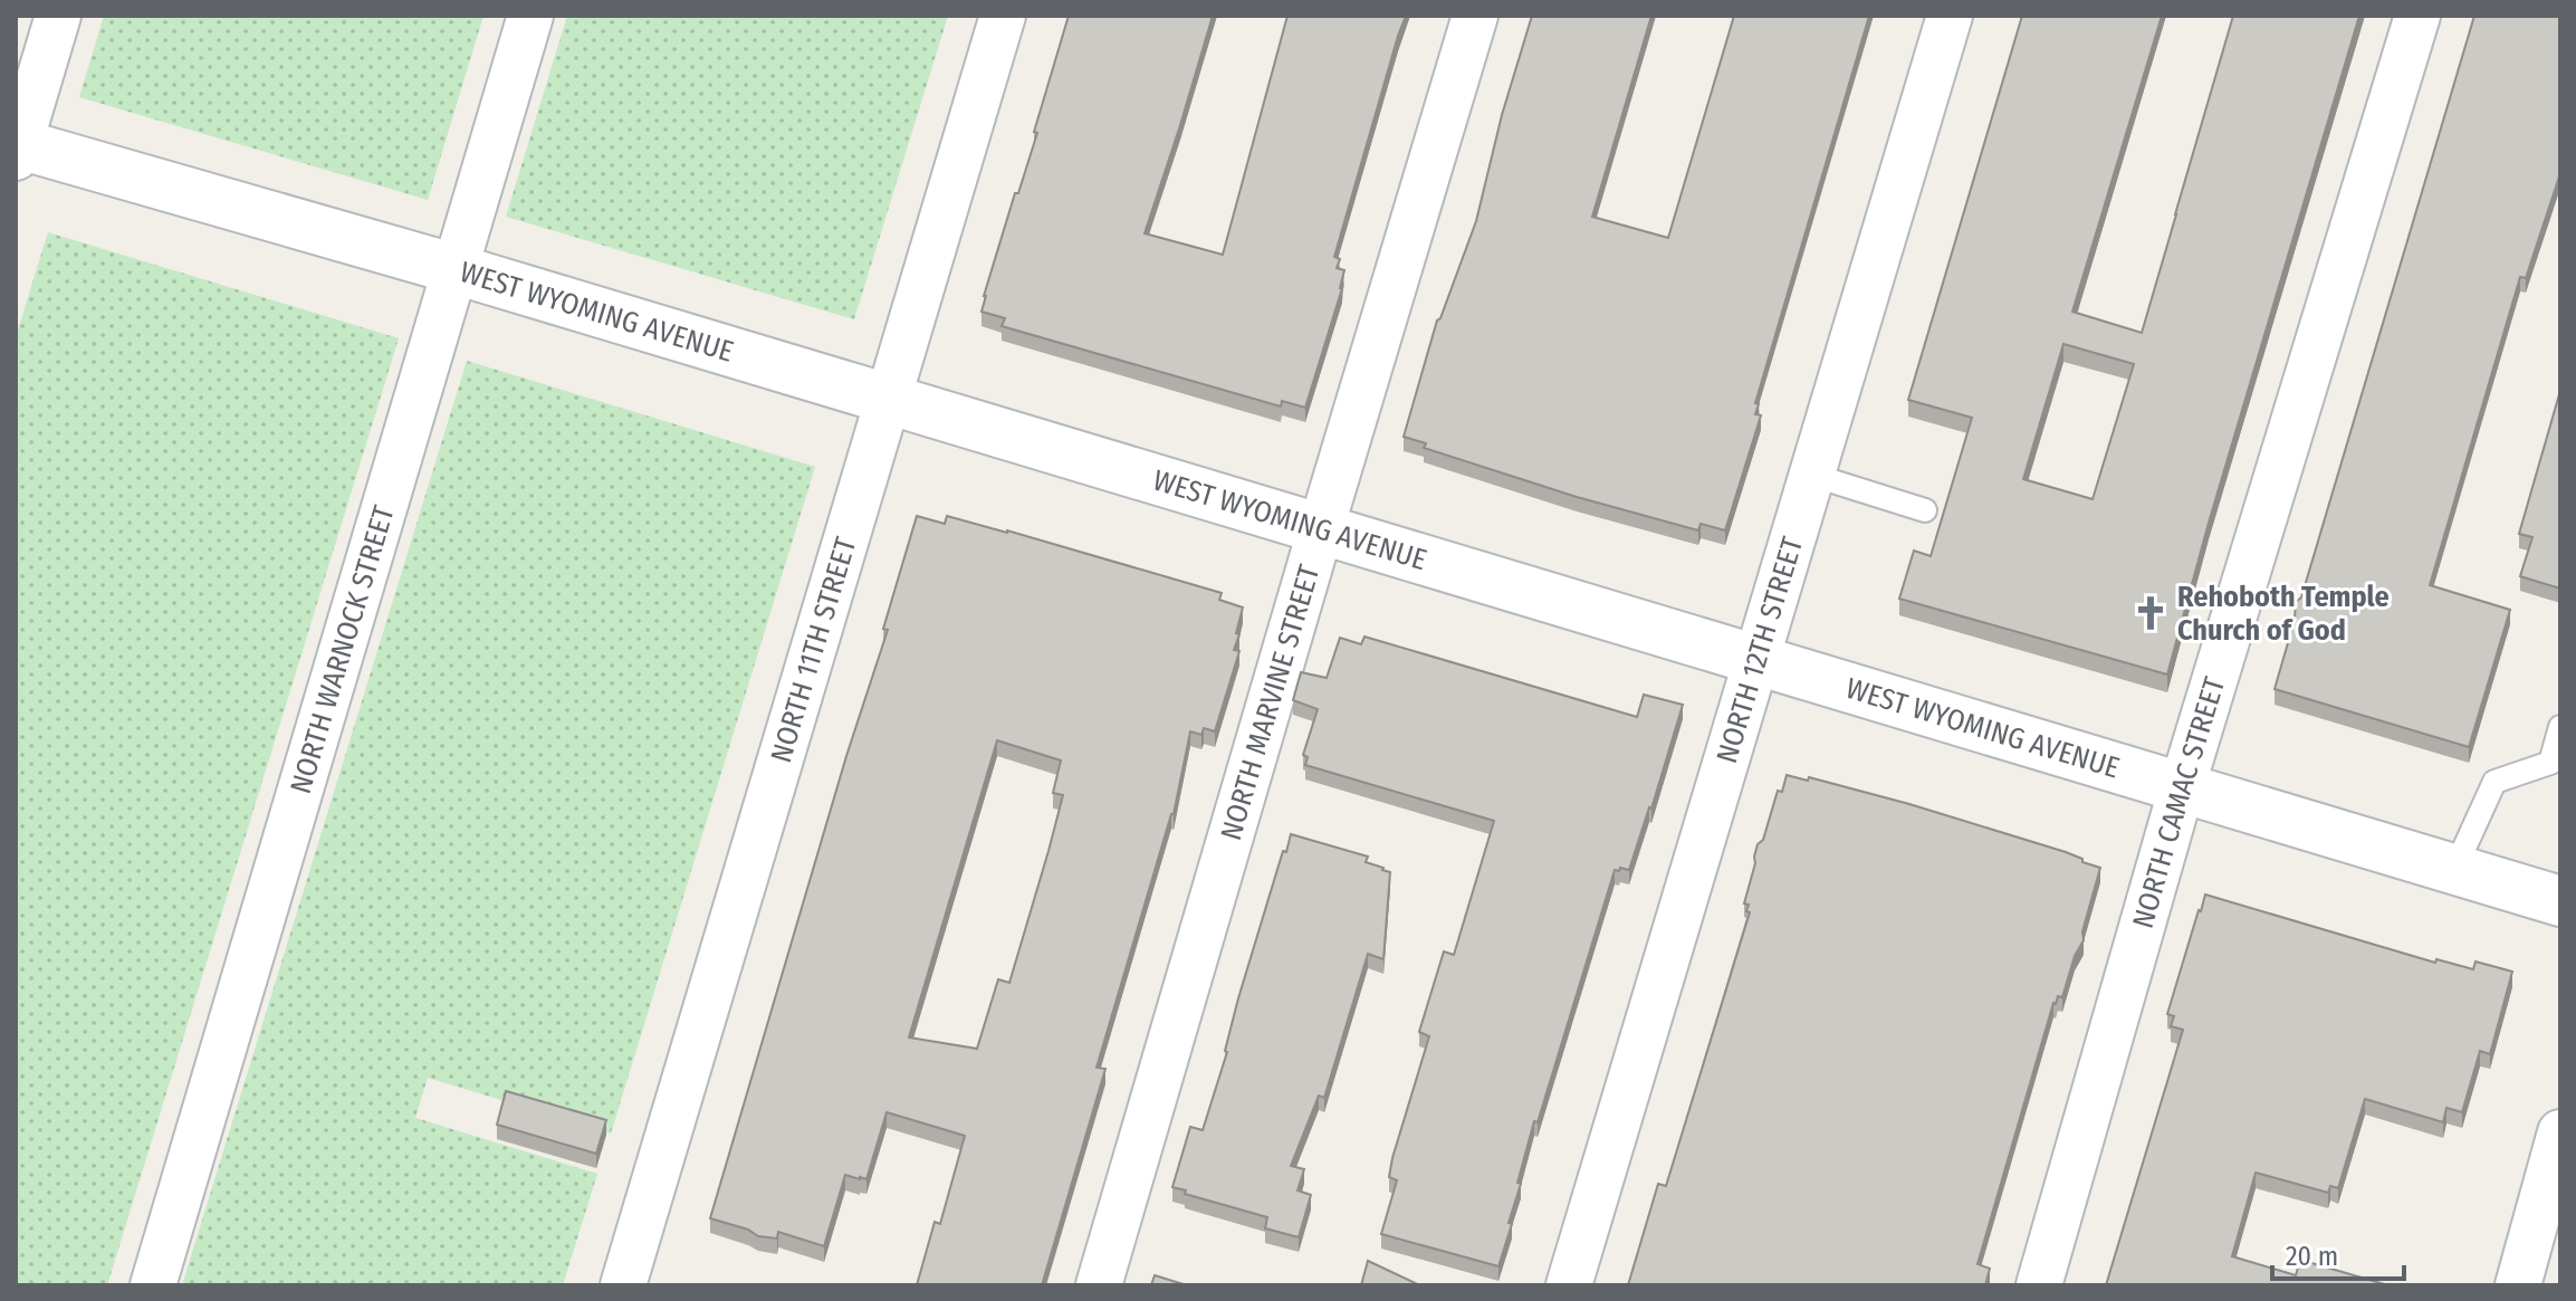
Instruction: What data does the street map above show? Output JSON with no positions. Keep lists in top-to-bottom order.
{
  "streets": {
    "street": [
      "WEST WYOMING AVENUE",
      "NORTH 12TH STREET",
      "NORTH WARNOCK STREET",
      "NORTH 11TH STREET",
      "NORTH MARVINE STREET",
      "NORTH CAMAC STREET"
    ]
  },
  "crossings": [
    ["WEST WYOMING AVENUE", "NORTH 12TH STREET"],
    ["WEST WYOMING AVENUE", "NORTH WARNOCK STREET"],
    ["WEST WYOMING AVENUE", "NORTH 11TH STREET"],
    ["WEST WYOMING AVENUE", "NORTH MARVINE STREET"],
    ["WEST WYOMING AVENUE", "NORTH CAMAC STREET"]
  ],
  "places": {
    "church": ["Rehoboth Temple Church of God"]
  },
  "scale_bar": "20 m"
}
